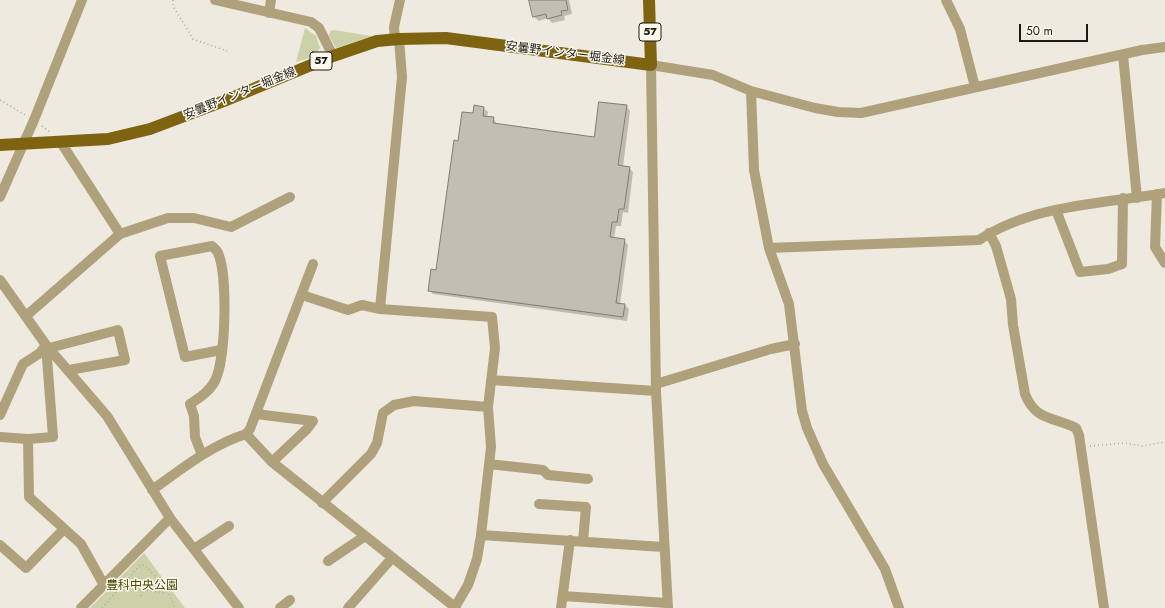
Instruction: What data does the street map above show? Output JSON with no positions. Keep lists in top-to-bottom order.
{
  "streets": {
    "main road": ["57", "安曇野インター堀金線"]
  },
  "crossings": [
    ["57", "安曇野インター堀金線"]
  ],
  "parks": ["豊科中央公園"],
  "scale_bar": "50 m"
}
